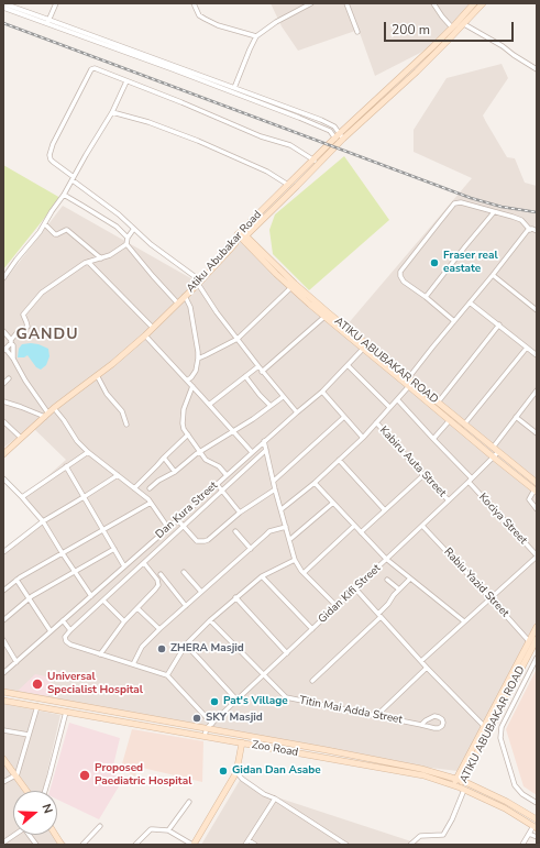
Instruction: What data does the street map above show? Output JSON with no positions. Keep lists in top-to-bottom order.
{
  "streets": {
    "street": [
      "Atiku Abubakar Road",
      "ATIKU ABUBAKAR ROAD",
      "Kabiru Auta Street",
      "Dan Kura Street",
      "Kociya Street",
      "Rabiu Yazid Street",
      "Gidan Kifi Street",
      "Titin Mai Adda Street",
      "Zoo Road"
    ]
  },
  "crossings": [
    ["Atiku Abubakar Road", "ATIKU ABUBAKAR ROAD"],
    ["ATIKU ABUBAKAR ROAD", "Dan Kura Street"],
    ["ATIKU ABUBAKAR ROAD", "Gidan Kifi Street"],
    ["ATIKU ABUBAKAR ROAD", "Zoo Road"],
    ["Kabiru Auta Street", "Gidan Kifi Street"],
    ["Kociya Street", "Gidan Kifi Street"],
    ["Rabiu Yazid Street", "Gidan Kifi Street"],
    ["Gidan Kifi Street", "Titin Mai Adda Street"],
    ["Gidan Kifi Street", "Zoo Road"]
  ],
  "districts": ["GANDU"],
  "places": [
    "Fraser real eastate",
    "ZHERA Masjid",
    "Universal Specialist Hospital",
    "Pat's Village",
    "SKY Masjid",
    "Gidan Dan Asabe",
    "Proposed Paediatric Hospital"
  ],
  "scale_bar": "200 m",
  "north": "right"
}
